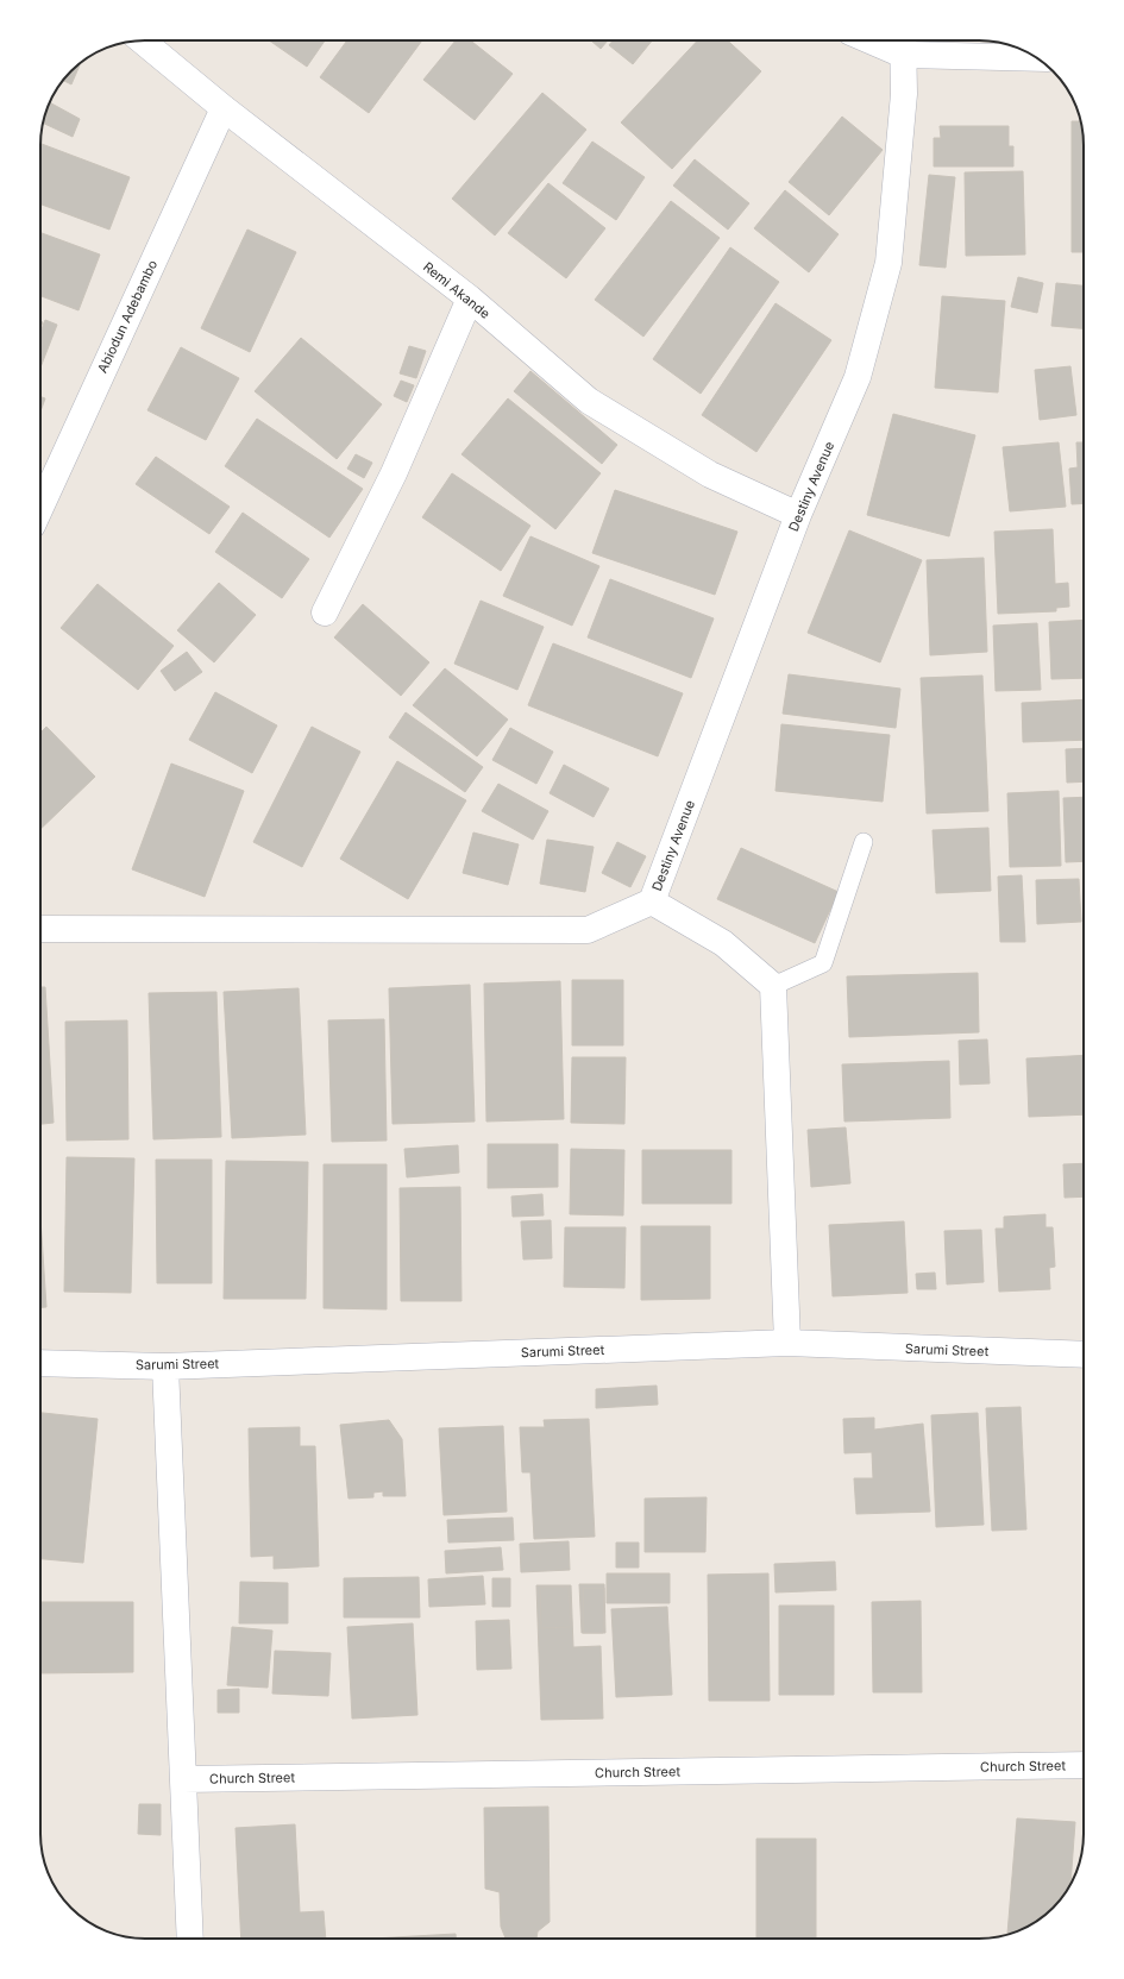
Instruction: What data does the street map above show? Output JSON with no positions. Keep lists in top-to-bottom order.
{
  "streets": {
    "street": [
      "Remi Akande",
      "Abiodun Adebambo",
      "Destiny Avenue",
      "Sarumi Street",
      "Church Street"
    ]
  },
  "crossings": [
    ["Remi Akande", "Abiodun Adebambo"],
    ["Remi Akande", "Destiny Avenue"]
  ]
}
